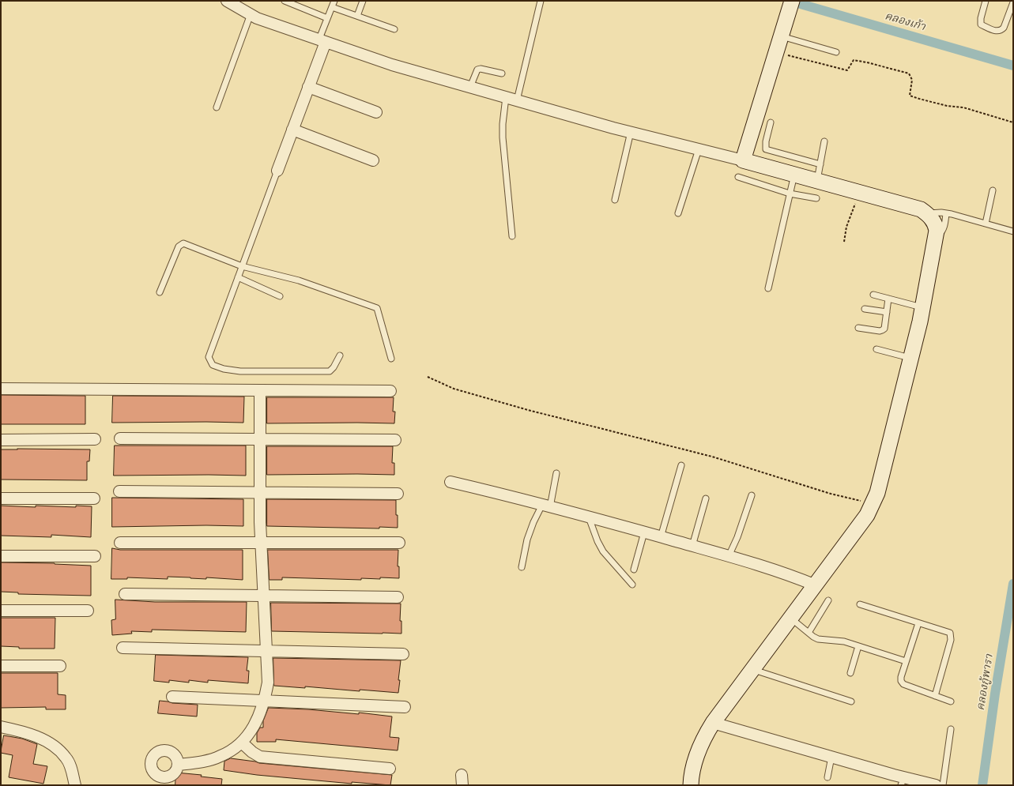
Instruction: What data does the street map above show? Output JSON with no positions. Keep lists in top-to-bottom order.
{
  "water": ["คลองเก้า", "คลองกู้พารา"]
}
